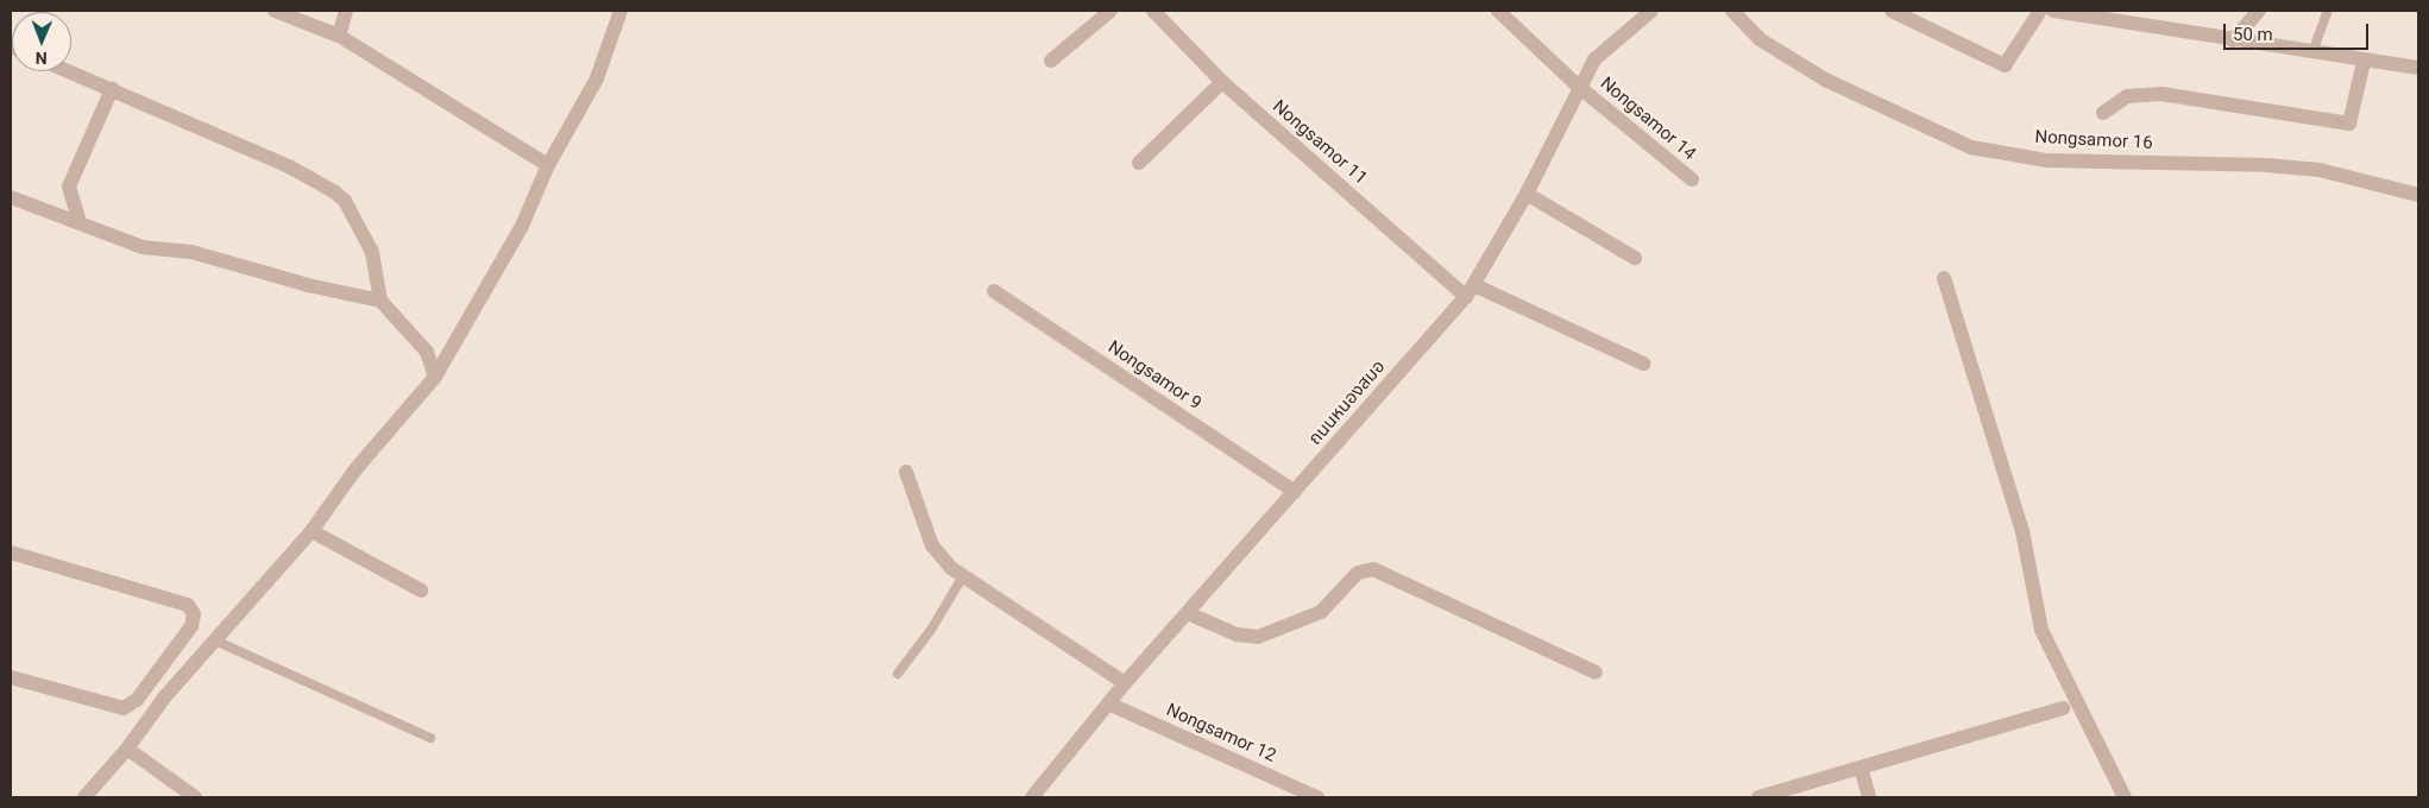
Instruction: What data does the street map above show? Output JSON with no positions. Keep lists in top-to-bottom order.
{
  "streets": {
    "street": [
      "Nongsamor 14",
      "Nongsamor 16",
      "Nongsamor 11",
      "Nongsamor 9",
      "ถนนหนองสมอ",
      "Nongsamor 12"
    ]
  },
  "crossings": [
    ["Nongsamor 14", "ถนนหนองสมอ"],
    ["Nongsamor 11", "ถนนหนองสมอ"],
    ["Nongsamor 9", "ถนนหนองสมอ"],
    ["ถนนหนองสมอ", "Nongsamor 12"]
  ],
  "scale_bar": "50 m",
  "north": "bottom"
}
